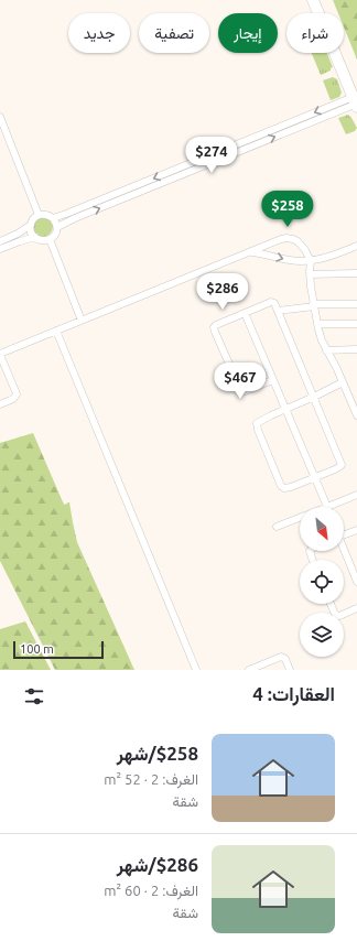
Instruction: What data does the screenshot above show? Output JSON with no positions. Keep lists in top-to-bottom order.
{
  "scale_bar": "100 m",
  "north": "bottom right",
  "page": {
    "chip": [
      "شراء",
      "إيجار",
      "تصفية",
      "جديد"
    ],
    "price": [
      "$274",
      "$258",
      "$286",
      "$467"
    ],
    "scale": "100 m",
    "heading": "العقارات: 4",
    "list": [
      {
        "name": "$258/شهر",
        "note": "الغرف: 2 · 52 m² · شقة"
      },
      {
        "name": "$286/شهر",
        "note": "الغرف: 2 · 60 m² · شقة"
      }
    ]
  }
}
